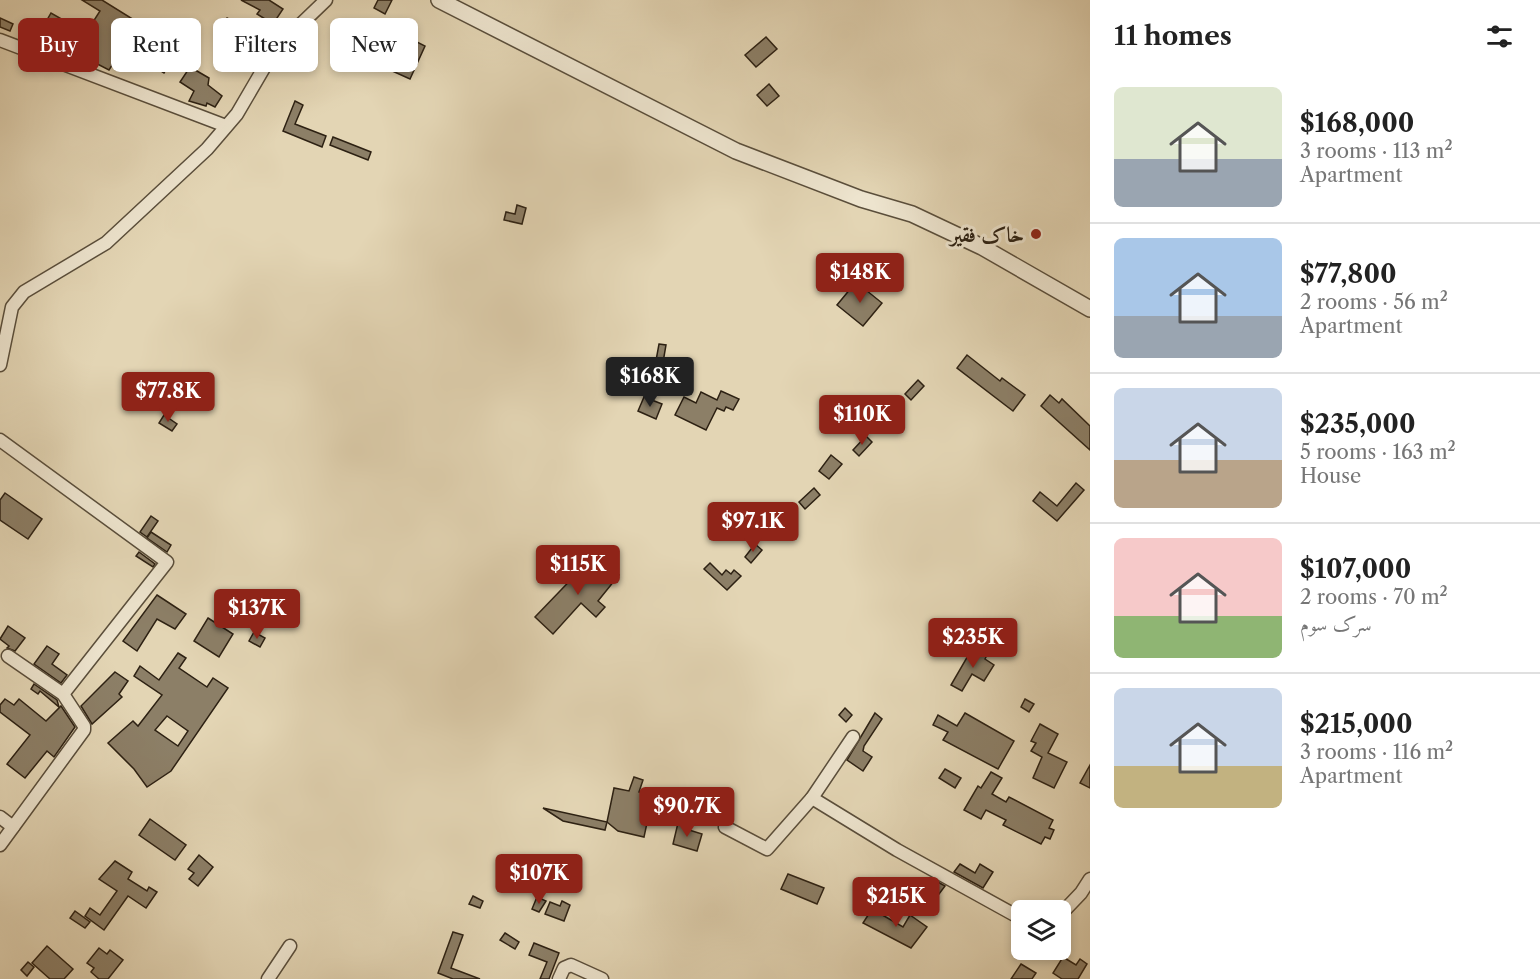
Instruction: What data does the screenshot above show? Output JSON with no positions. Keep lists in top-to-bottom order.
{
  "places": ["خاک فقیر"],
  "page": {
    "heading": "11 homes",
    "chip": [
      "Buy",
      "Rent",
      "Filters",
      "New"
    ],
    "list": [
      {
        "name": "$168,000",
        "note": "3 rooms · 113 m² · Apartment"
      },
      {
        "name": "$77,800",
        "note": "2 rooms · 56 m² · Apartment"
      },
      {
        "name": "$235,000",
        "note": "5 rooms · 163 m² · House"
      },
      {
        "name": "$107,000",
        "note": "2 rooms · 70 m² · سرک سوم"
      },
      {
        "name": "$215,000",
        "note": "3 rooms · 116 m² · Apartment"
      }
    ],
    "price": [
      "$148K",
      "$168K",
      "$77.8K",
      "$110K",
      "$97.1K",
      "$115K",
      "$137K",
      "$235K",
      "$90.7K",
      "$107K",
      "$215K"
    ]
  }
}
